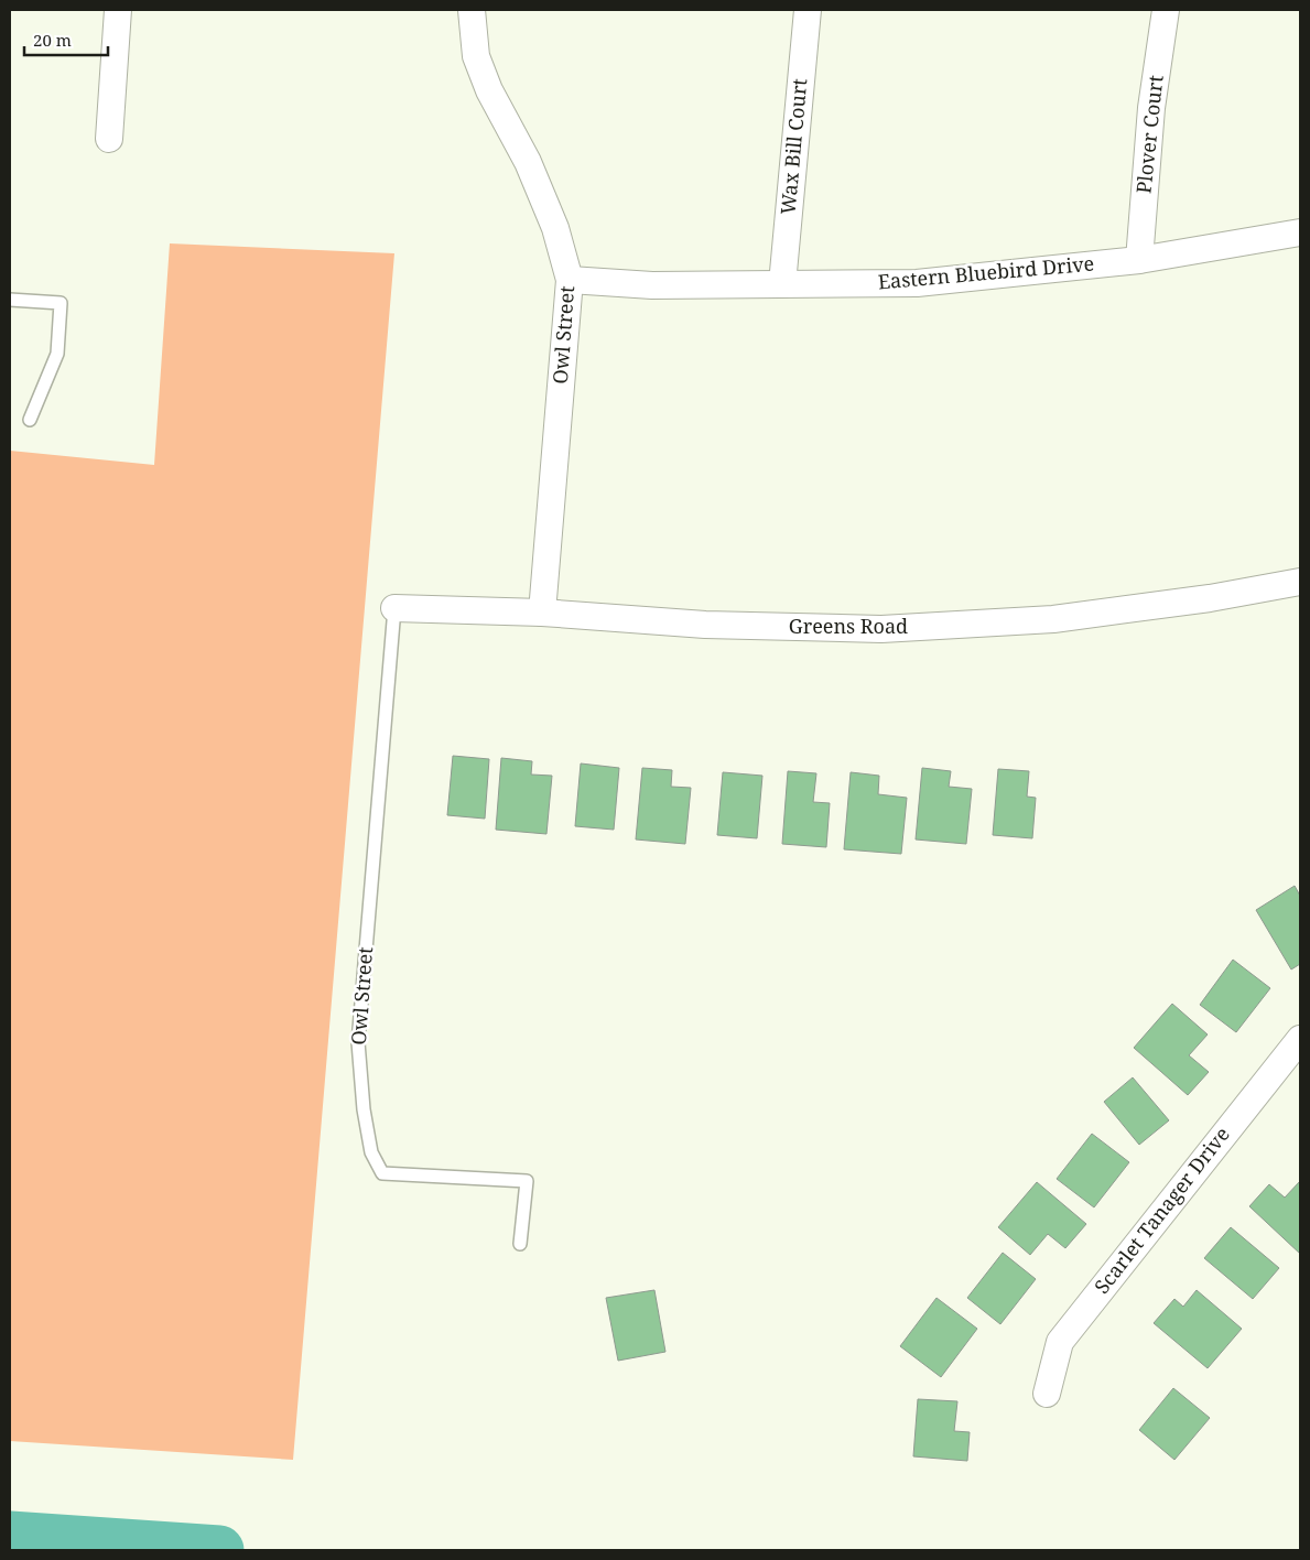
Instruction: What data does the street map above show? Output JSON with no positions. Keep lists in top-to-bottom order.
{
  "streets": {
    "street": [
      "Plover Court",
      "Wax Bill Court",
      "Eastern Bluebird Drive",
      "Owl Street",
      "Greens Road",
      "Scarlet Tanager Drive"
    ]
  },
  "crossings": [
    ["Plover Court", "Eastern Bluebird Drive"],
    ["Wax Bill Court", "Eastern Bluebird Drive"],
    ["Eastern Bluebird Drive", "Owl Street"],
    ["Owl Street", "Greens Road"]
  ],
  "scale_bar": "20 m"
}
